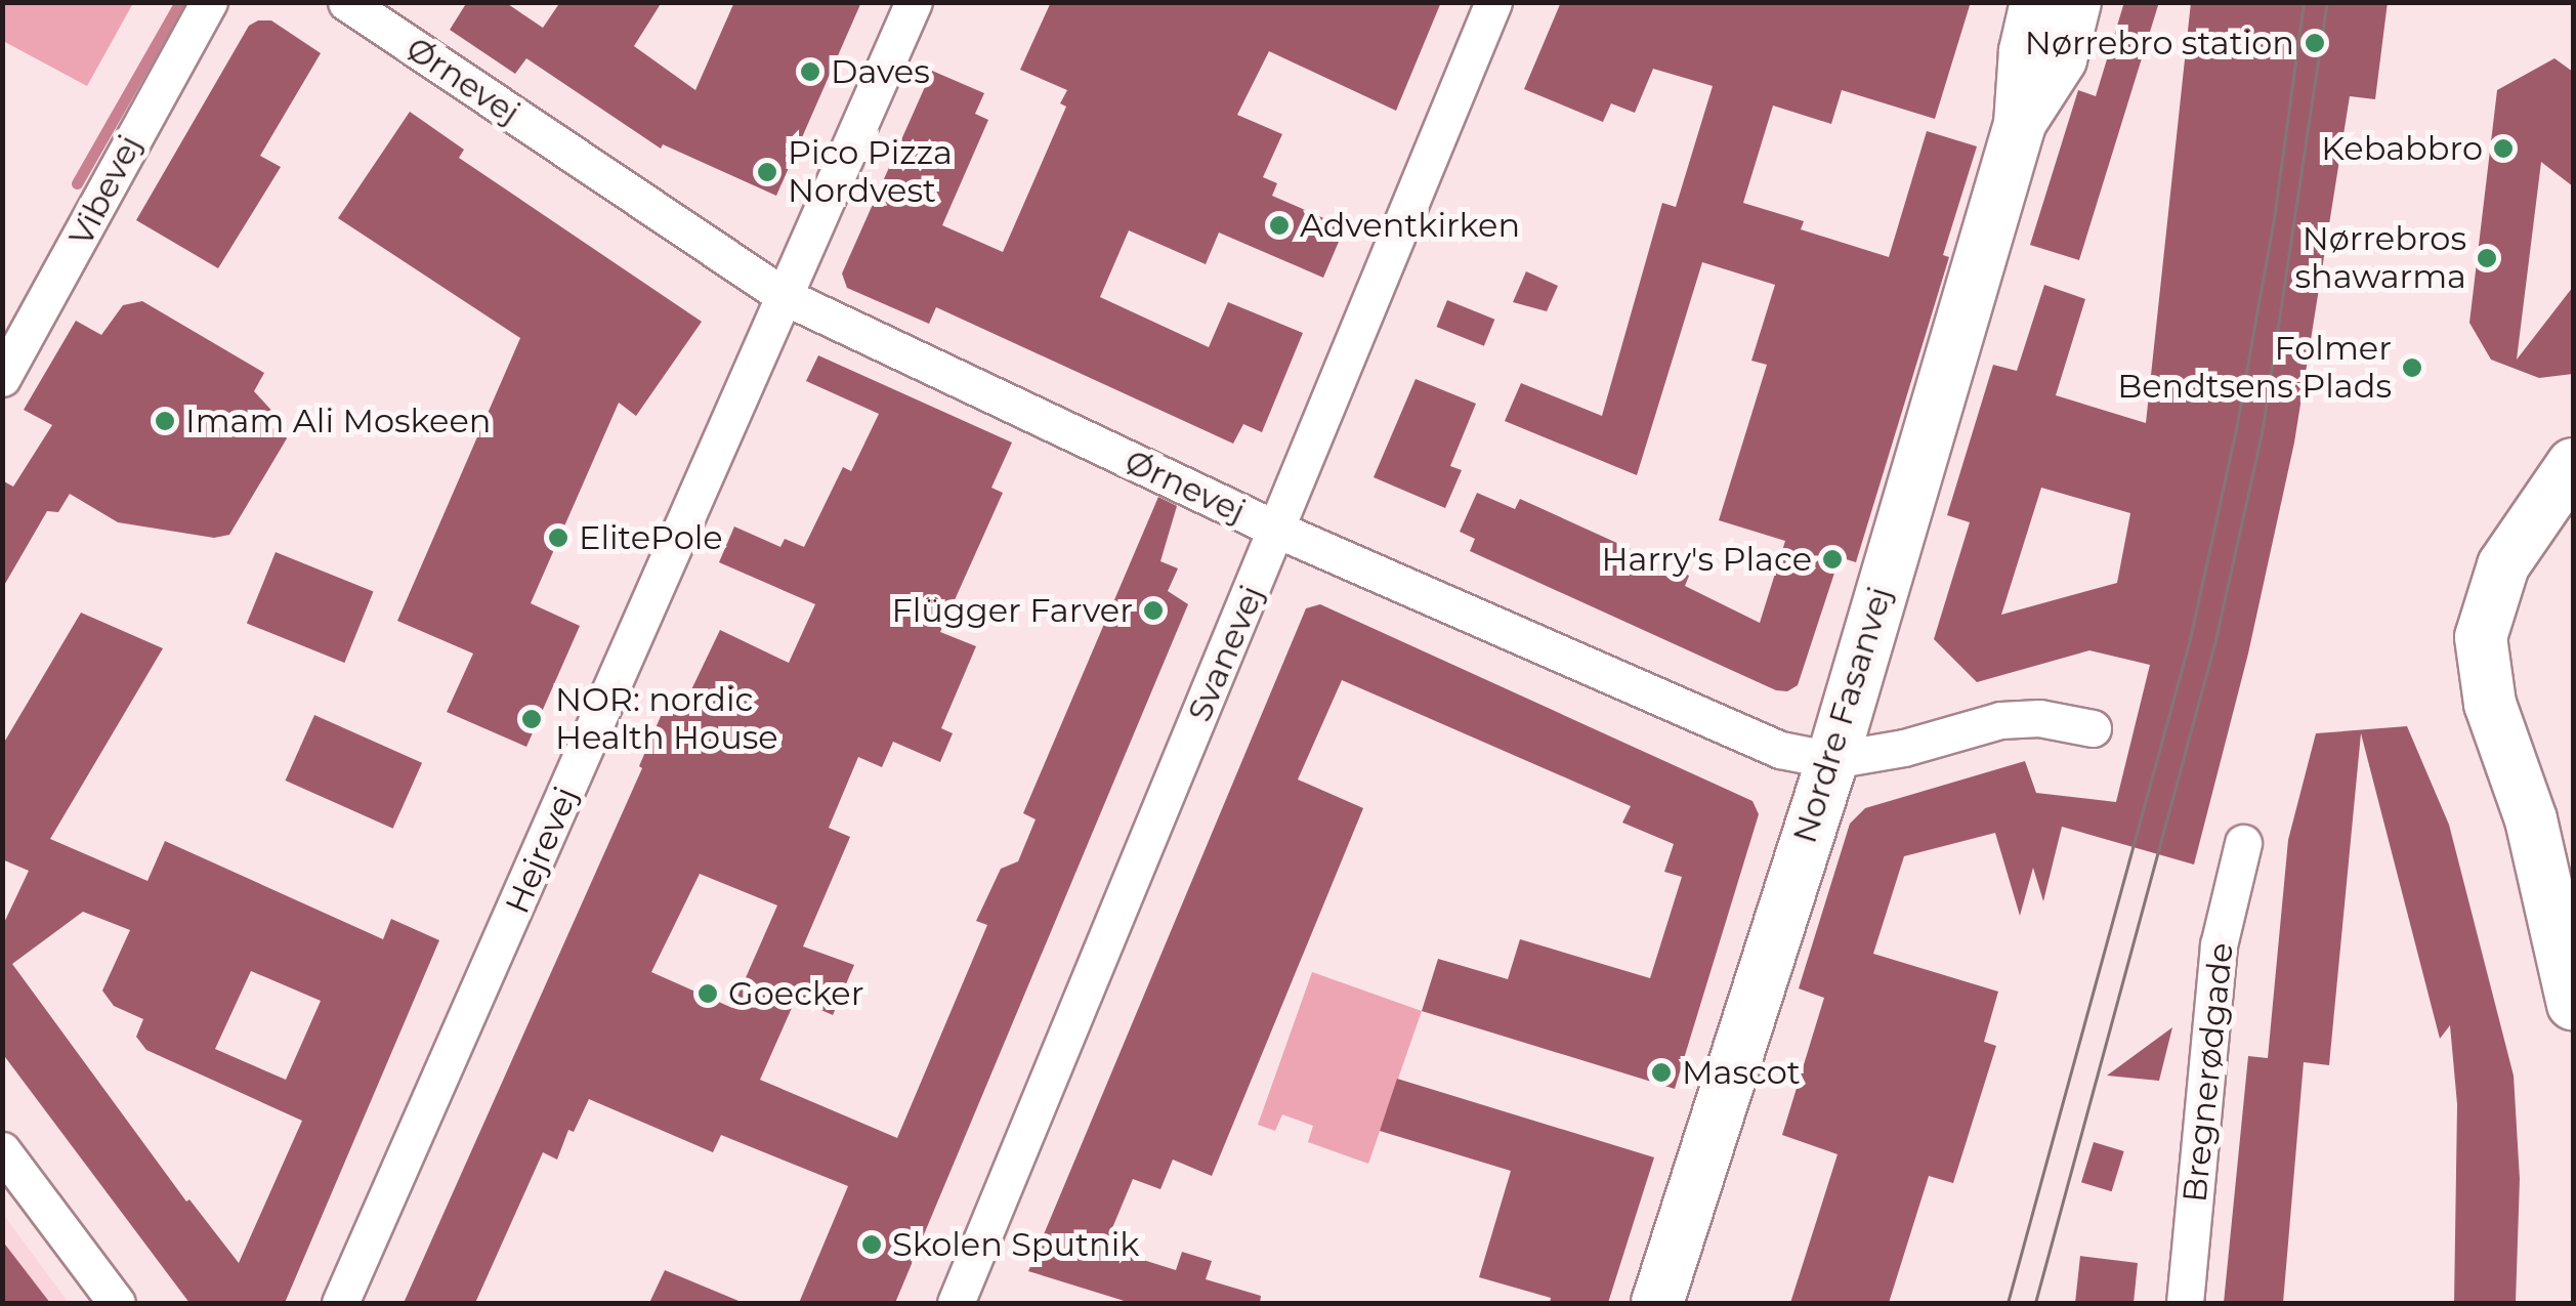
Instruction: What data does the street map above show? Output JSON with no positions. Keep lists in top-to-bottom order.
{
  "streets": {
    "street": [
      "Ørnevej",
      "Vibevej",
      "Svanevej",
      "Nordre Fasanvej",
      "Hejrevej",
      "Bregnerødgade"
    ]
  },
  "crossings": [
    ["Ørnevej", "Svanevej"],
    ["Ørnevej", "Nordre Fasanvej"],
    ["Ørnevej", "Hejrevej"]
  ],
  "places": [
    "Nørrebro station",
    "Daves",
    "Kebabbro",
    "Pico Pizza Nordvest",
    "Adventkirken",
    "Nørrebros shawarma",
    "Folmer Bendtsens Plads",
    "Imam Ali Moskeen",
    "ElitePole",
    "Harry's Place",
    "Flügger Farver",
    "NOR: nordic Health House",
    "Goecker",
    "Mascot",
    "Skolen Sputnik"
  ]
}
